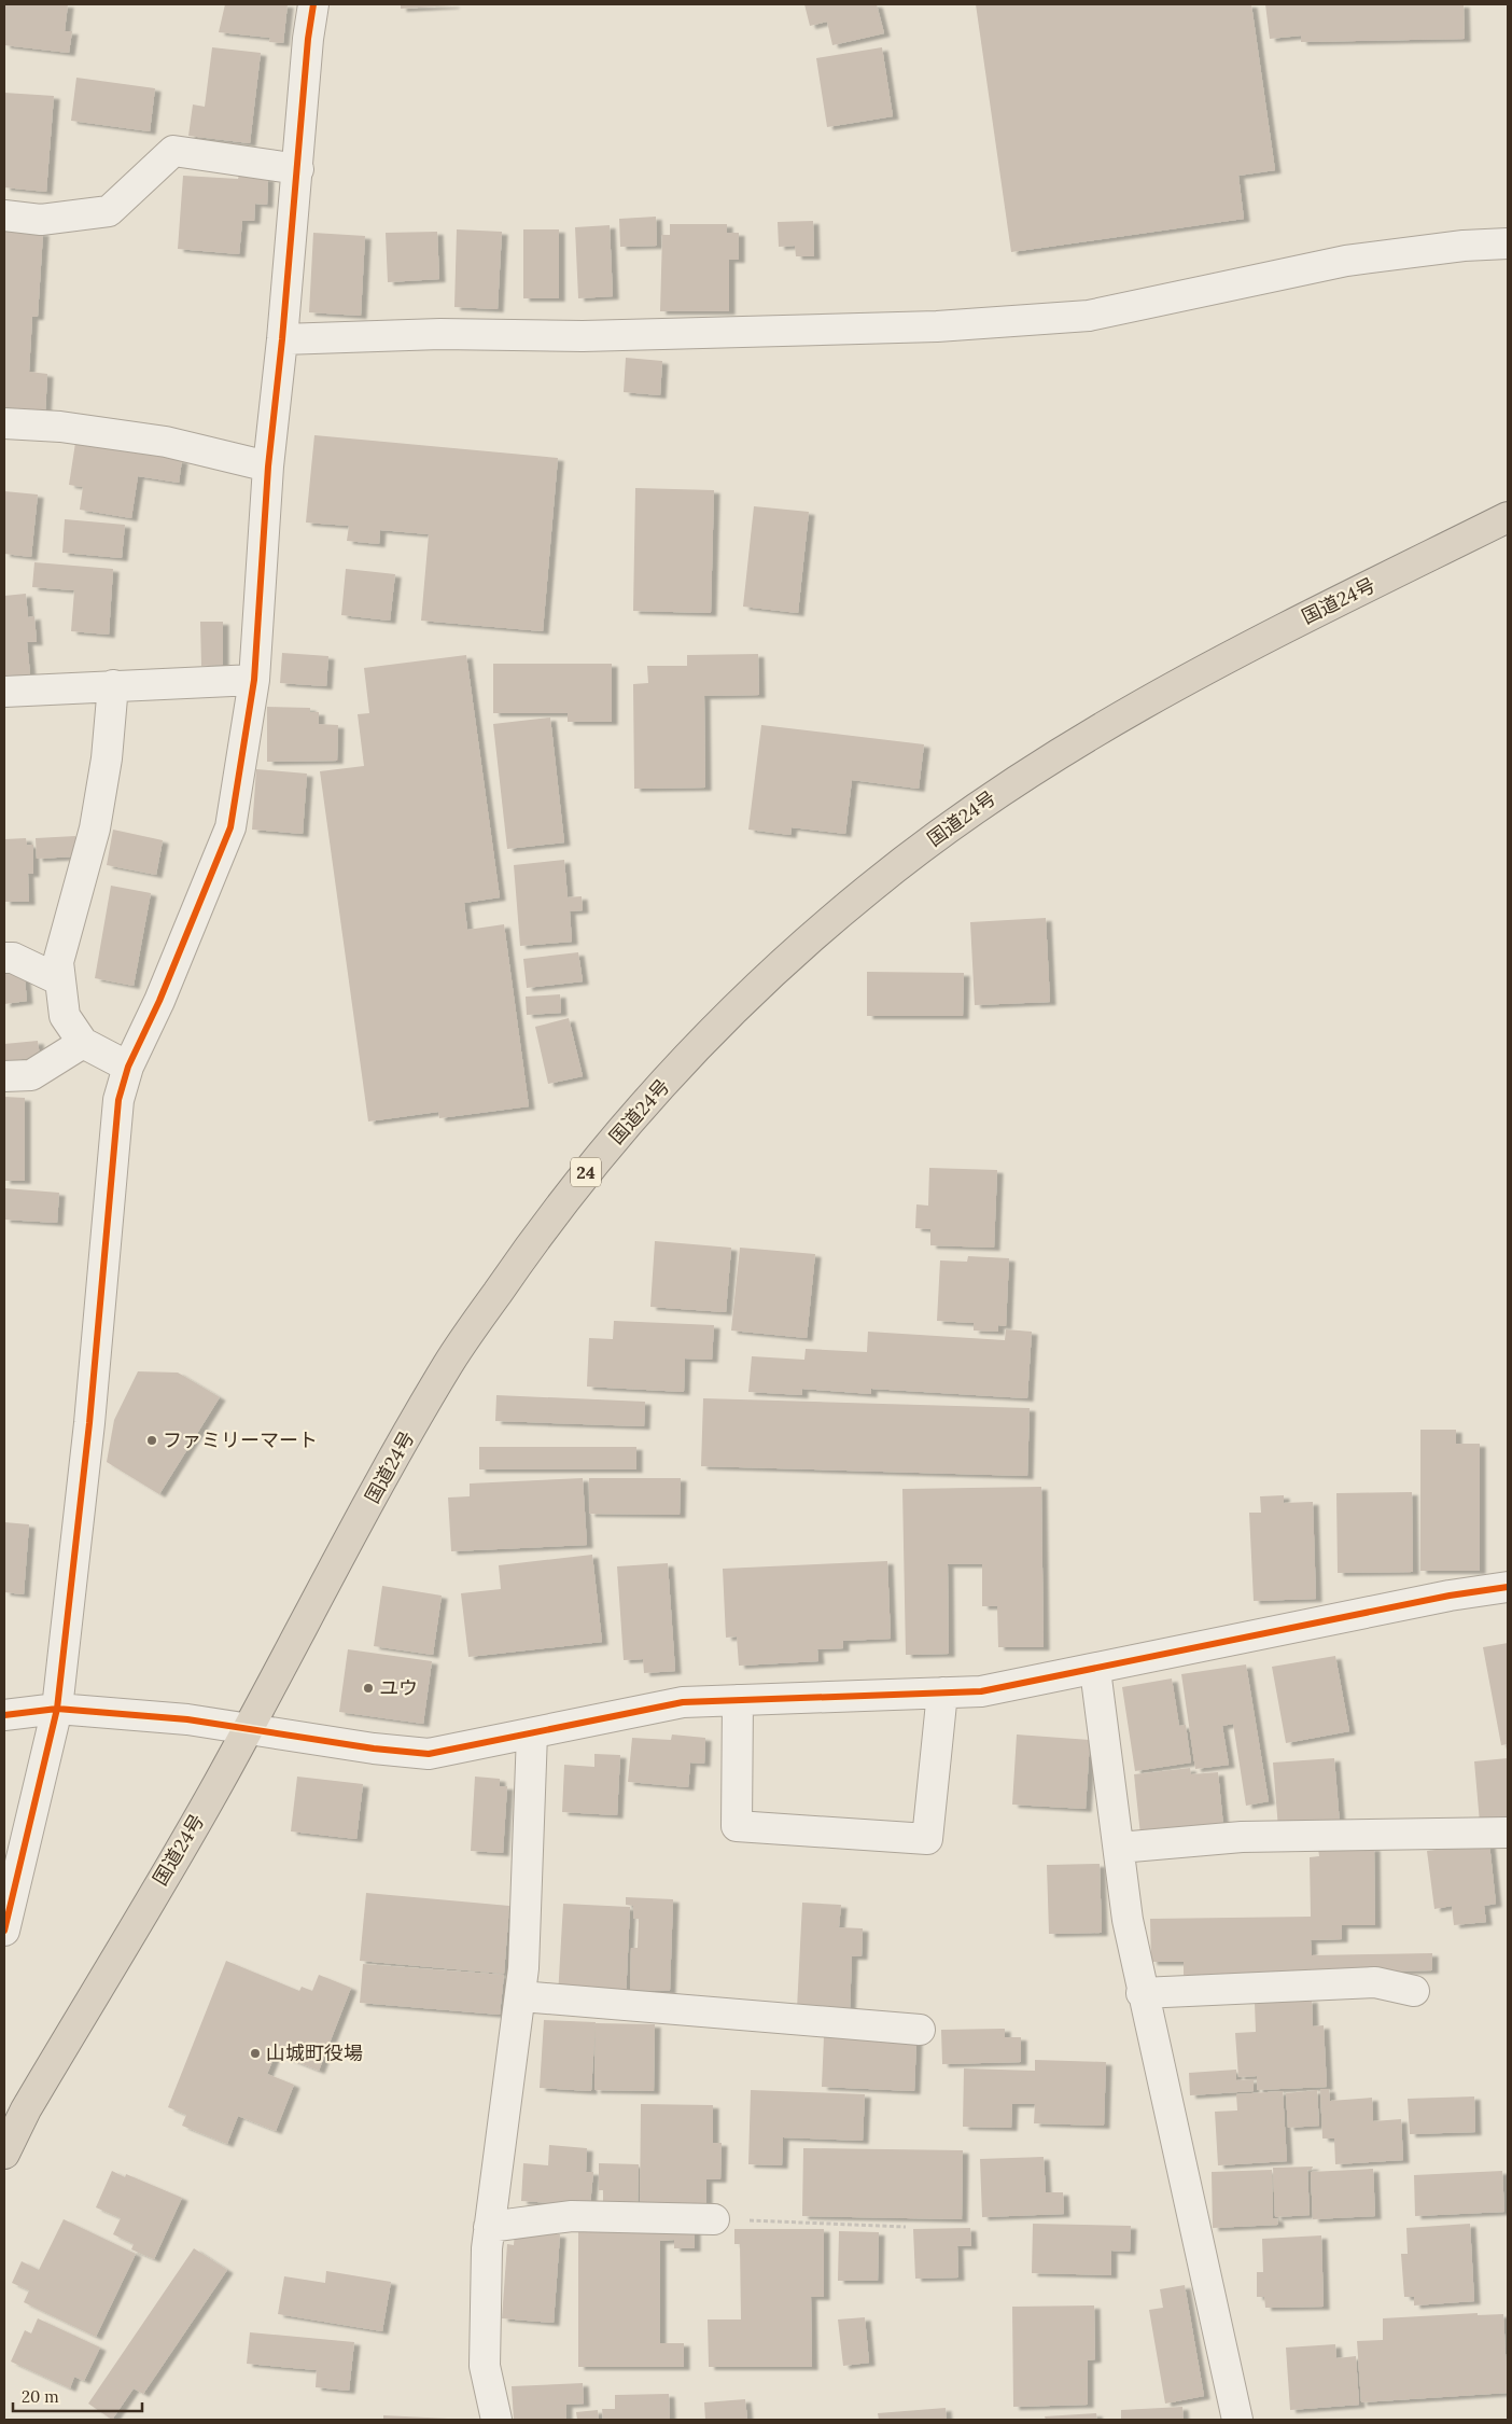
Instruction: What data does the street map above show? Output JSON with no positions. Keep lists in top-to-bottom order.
{
  "streets": {
    "highway": ["国道24号", "24"]
  },
  "places": ["ファミリーマート", "ユウ", "山城町役場"],
  "scale_bar": "20 m"
}
